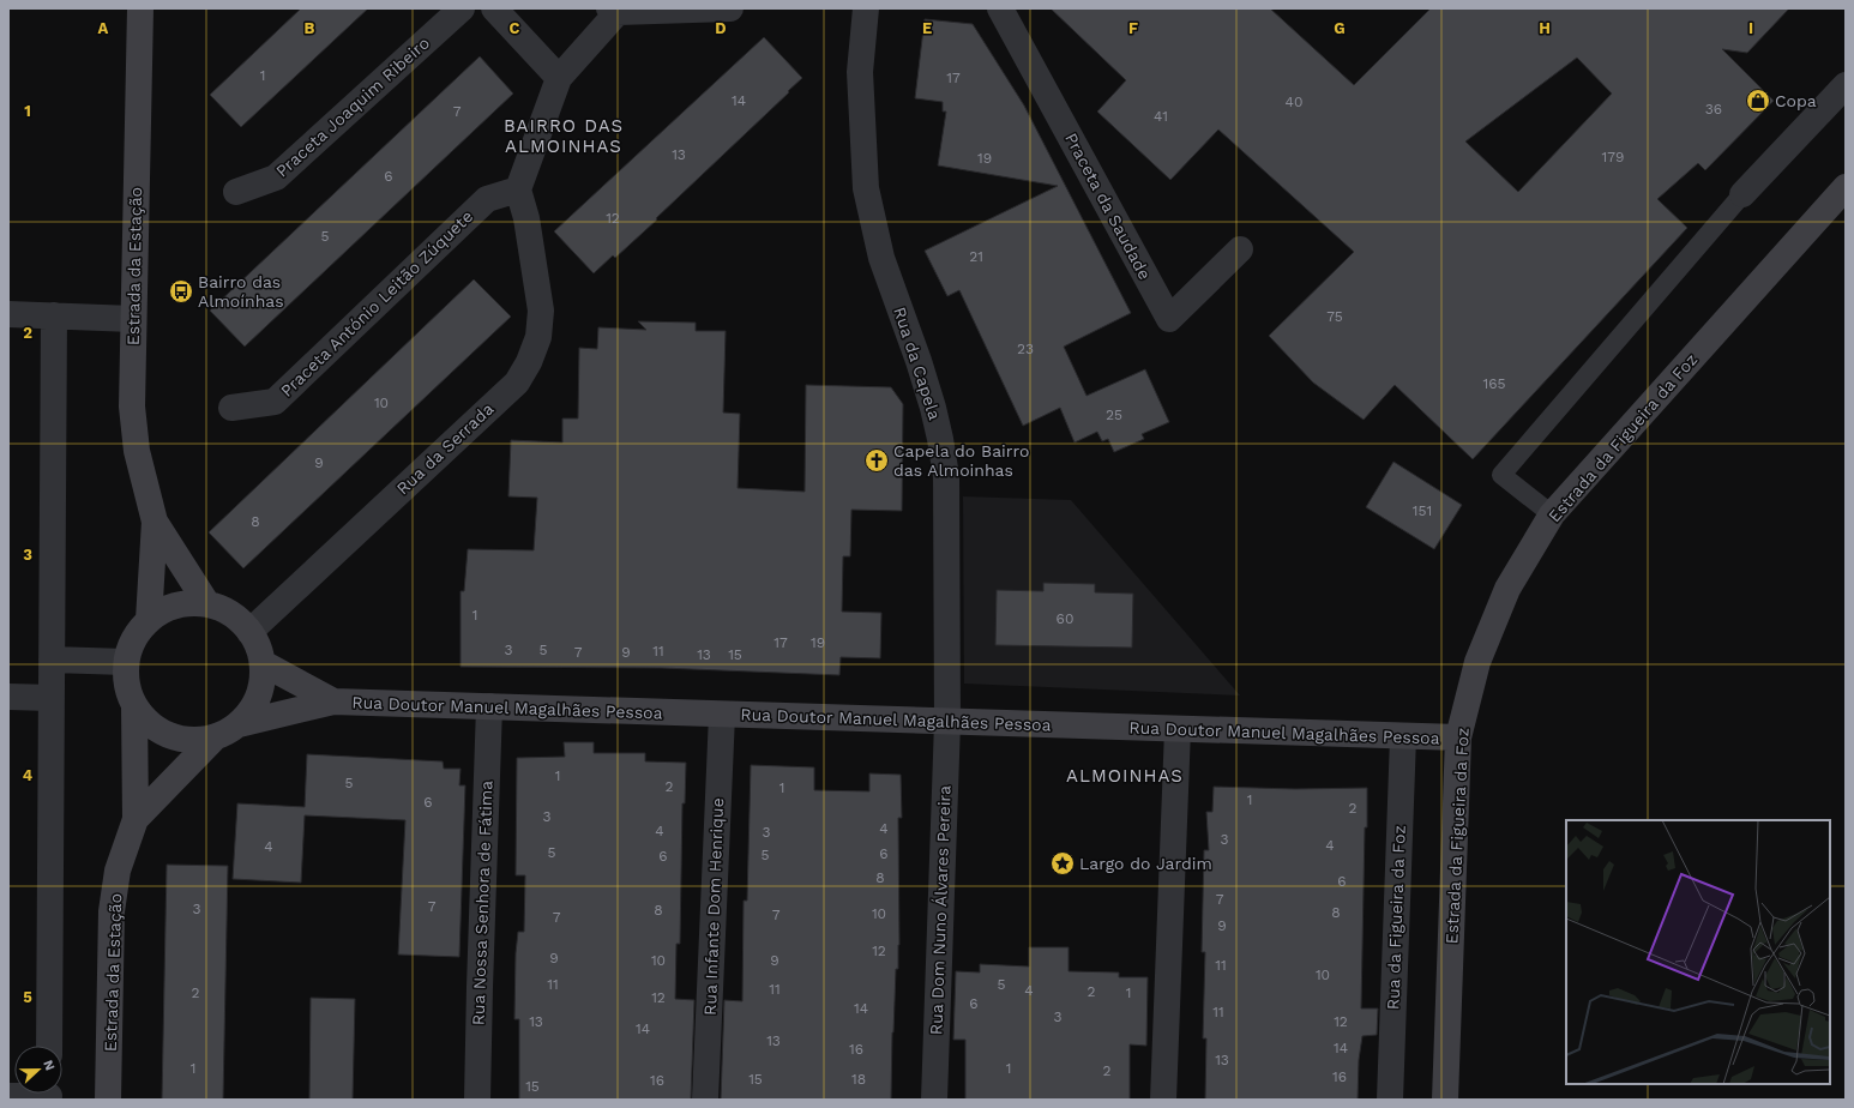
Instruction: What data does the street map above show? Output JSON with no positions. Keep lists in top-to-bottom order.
{
  "streets": {
    "main road": ["Estrada da Estação", "Estrada da Figueira da Foz", "Rua Doutor Manuel Magalhães Pessoa"],
    "street": [
      "Praceta Joaquim Ribeiro",
      "Praceta da Saudade",
      "Praceta António Leitão Zúquete",
      "Rua da Capela",
      "Rua da Serrada",
      "Rua Nossa Senhora de Fátima",
      "Rua Infante Dom Henrique",
      "Rua Dom Nuno Álvares Pereira",
      "Rua da Figueira da Foz"
    ]
  },
  "crossings": [
    ["Estrada da Estação", "Rua da Serrada"],
    ["Estrada da Estação", "Rua Doutor Manuel Magalhães Pessoa"],
    ["Praceta António Leitão Zúquete", "Rua da Serrada"],
    ["Rua da Capela", "Rua Doutor Manuel Magalhães Pessoa"],
    ["Rua da Capela", "Rua Dom Nuno Álvares Pereira"],
    ["Estrada da Figueira da Foz", "Rua Doutor Manuel Magalhães Pessoa"],
    ["Rua da Serrada", "Rua Doutor Manuel Magalhães Pessoa"],
    ["Rua Doutor Manuel Magalhães Pessoa", "Rua Nossa Senhora de Fátima"],
    ["Rua Doutor Manuel Magalhães Pessoa", "Rua Infante Dom Henrique"],
    ["Rua Doutor Manuel Magalhães Pessoa", "Rua Dom Nuno Álvares Pereira"],
    ["Rua Doutor Manuel Magalhães Pessoa", "Rua da Figueira da Foz"]
  ],
  "districts": ["BAIRRO DAS ALMOINHAS", "ALMOINHAS"],
  "places": {
    "shop": ["Copa"],
    "bus stop": ["Bairro das Almoínhas"],
    "church": ["Capela do Bairro das Almoinhas"],
    "place": ["Largo do Jardim"]
  },
  "house_numbers": [
    "1",
    "17",
    "14",
    "40",
    "36",
    "7",
    "41",
    "13",
    "179",
    "19",
    "6",
    "12",
    "5",
    "21",
    "75",
    "23",
    "165",
    "10",
    "25",
    "9",
    "151",
    "8",
    "1",
    "60",
    "17",
    "19",
    "3",
    "5",
    "11",
    "7",
    "9",
    "13",
    "15",
    "1",
    "5",
    "2",
    "1",
    "1",
    "6",
    "2",
    "3",
    "4",
    "4",
    "3",
    "3",
    "4",
    "4",
    "5",
    "6",
    "5",
    "6",
    "8",
    "6",
    "7",
    "7",
    "3",
    "8",
    "8",
    "10",
    "7",
    "7",
    "9",
    "12",
    "9",
    "10",
    "9",
    "11",
    "10",
    "11",
    "5",
    "11",
    "4",
    "2",
    "2",
    "1",
    "12",
    "6",
    "14",
    "11",
    "3",
    "13",
    "12",
    "14",
    "13",
    "14",
    "16",
    "13",
    "1",
    "1",
    "2",
    "16",
    "15",
    "18",
    "16",
    "15"
  ],
  "north": "right",
  "grid": {
    "columns": [
      "A",
      "B",
      "C",
      "D",
      "E",
      "F",
      "G",
      "H",
      "I"
    ],
    "rows": [
      "1",
      "2",
      "3",
      "4",
      "5"
    ]
  }
}
